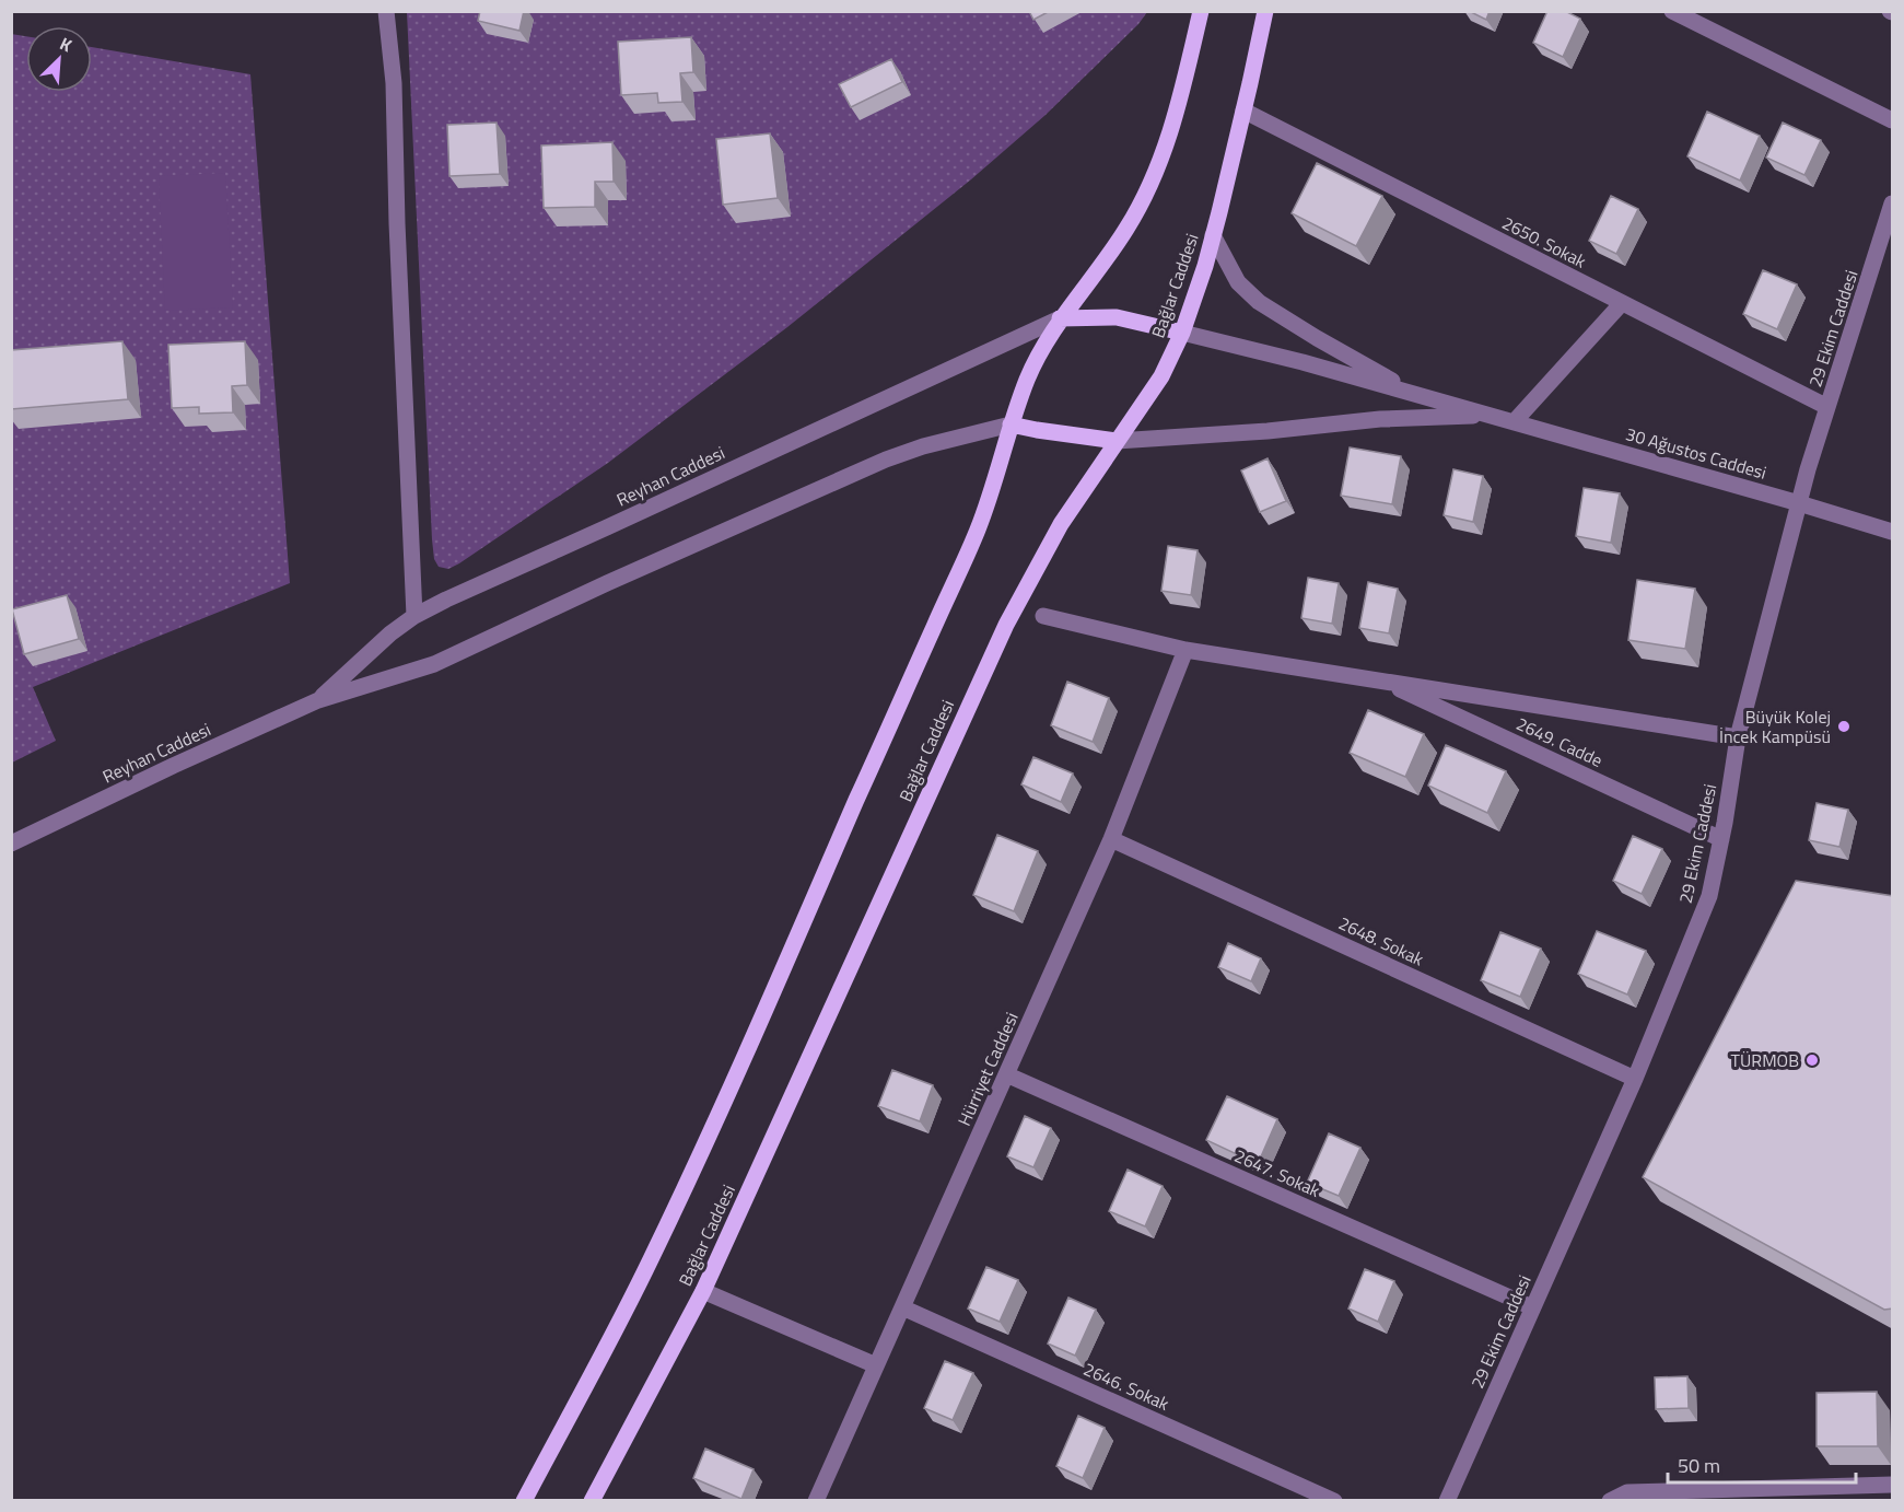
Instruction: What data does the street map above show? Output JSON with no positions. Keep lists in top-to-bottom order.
{
  "streets": {
    "main road": ["Bağlar Caddesi"],
    "street": [
      "2650. Sokak",
      "29 Ekim Caddesi",
      "30 Ağustos Caddesi",
      "Reyhan Caddesi",
      "2649. Cadde",
      "2648. Sokak",
      "Hürriyet Caddesi",
      "2647. Sokak",
      "2646. Sokak"
    ]
  },
  "crossings": [
    ["2650. Sokak", "Bağlar Caddesi"],
    ["2650. Sokak", "29 Ekim Caddesi"],
    ["Bağlar Caddesi", "30 Ağustos Caddesi"],
    ["29 Ekim Caddesi", "30 Ağustos Caddesi"],
    ["29 Ekim Caddesi", "2649. Cadde"],
    ["29 Ekim Caddesi", "2648. Sokak"],
    ["29 Ekim Caddesi", "2647. Sokak"],
    ["2649. Cadde", "Hürriyet Caddesi"],
    ["2648. Sokak", "Hürriyet Caddesi"],
    ["Hürriyet Caddesi", "2647. Sokak"],
    ["Hürriyet Caddesi", "2646. Sokak"]
  ],
  "places": ["Büyük Kolej İncek Kampüsü", "TÜRMOB"],
  "scale_bar": "50 m",
  "north": "top right"
}
